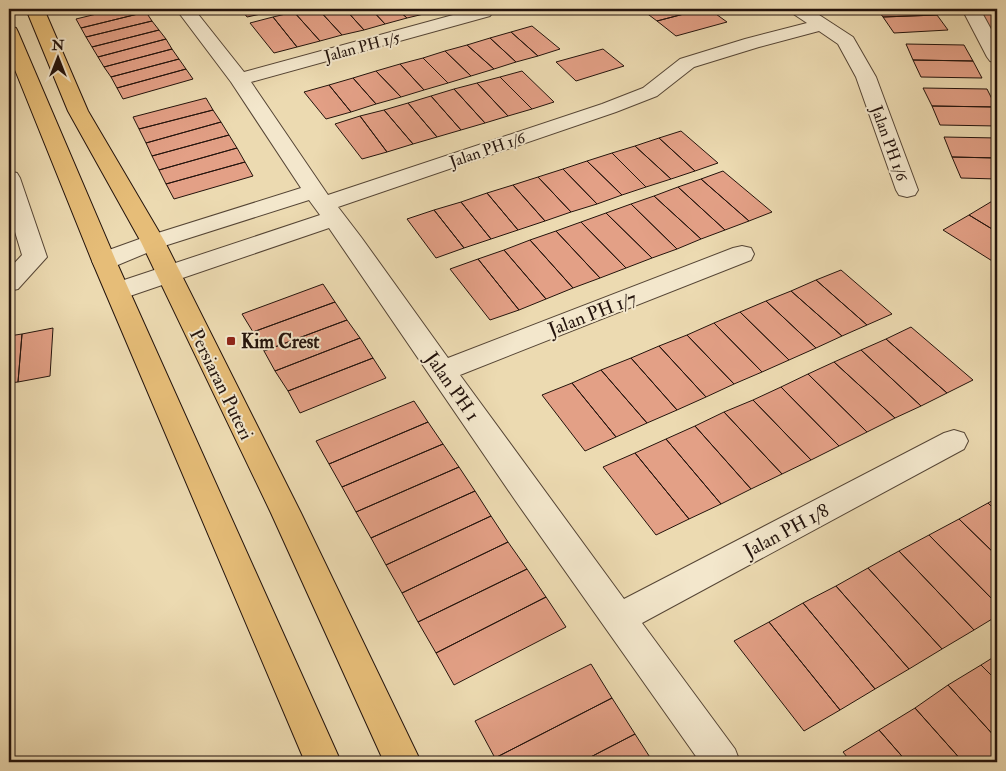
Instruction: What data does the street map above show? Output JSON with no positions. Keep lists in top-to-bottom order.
{
  "streets": {
    "main road": ["Persiaran Puteri"],
    "street": [
      "Jalan PH 1/5",
      "Jalan PH 1/6",
      "Jalan PH 1/7",
      "Jalan PH 1",
      "Jalan PH 1/8"
    ]
  },
  "crossings": [
    ["Jalan PH 1/5", "Jalan PH 1"],
    ["Jalan PH 1/6", "Jalan PH 1"],
    ["Jalan PH 1/7", "Jalan PH 1"],
    ["Jalan PH 1", "Jalan PH 1/8"]
  ],
  "places": {
    "transit": ["Kim Crest"]
  },
  "north": "top"
}
